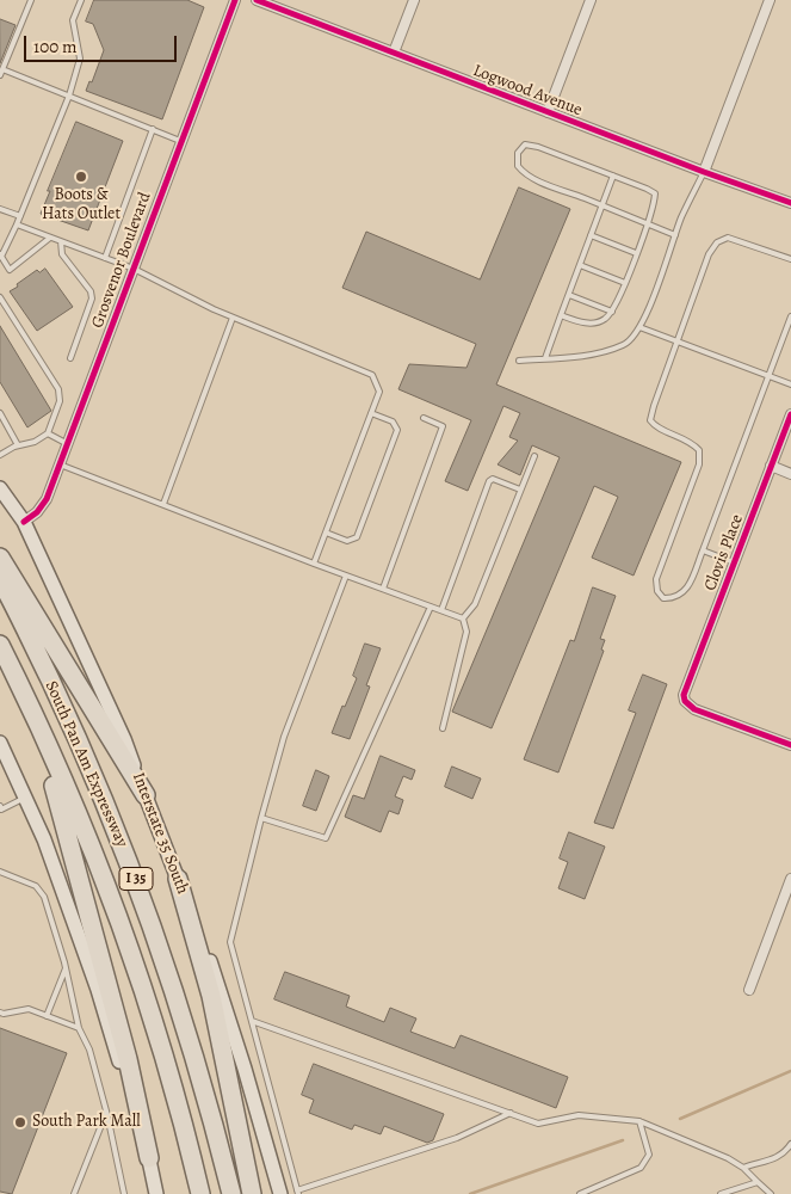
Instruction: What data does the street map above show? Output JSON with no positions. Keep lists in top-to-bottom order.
{
  "streets": {
    "highway": ["South Pan Am Expressway", "I 35"],
    "main road": ["Interstate 35 South"],
    "street": ["Logwood Avenue", "Grosvenor Boulevard", "Clovis Place"]
  },
  "crossings": [
    ["Grosvenor Boulevard", "Interstate 35 South"]
  ],
  "places": ["Boots & Hats Outlet", "South Park Mall"],
  "scale_bar": "100 m"
}
